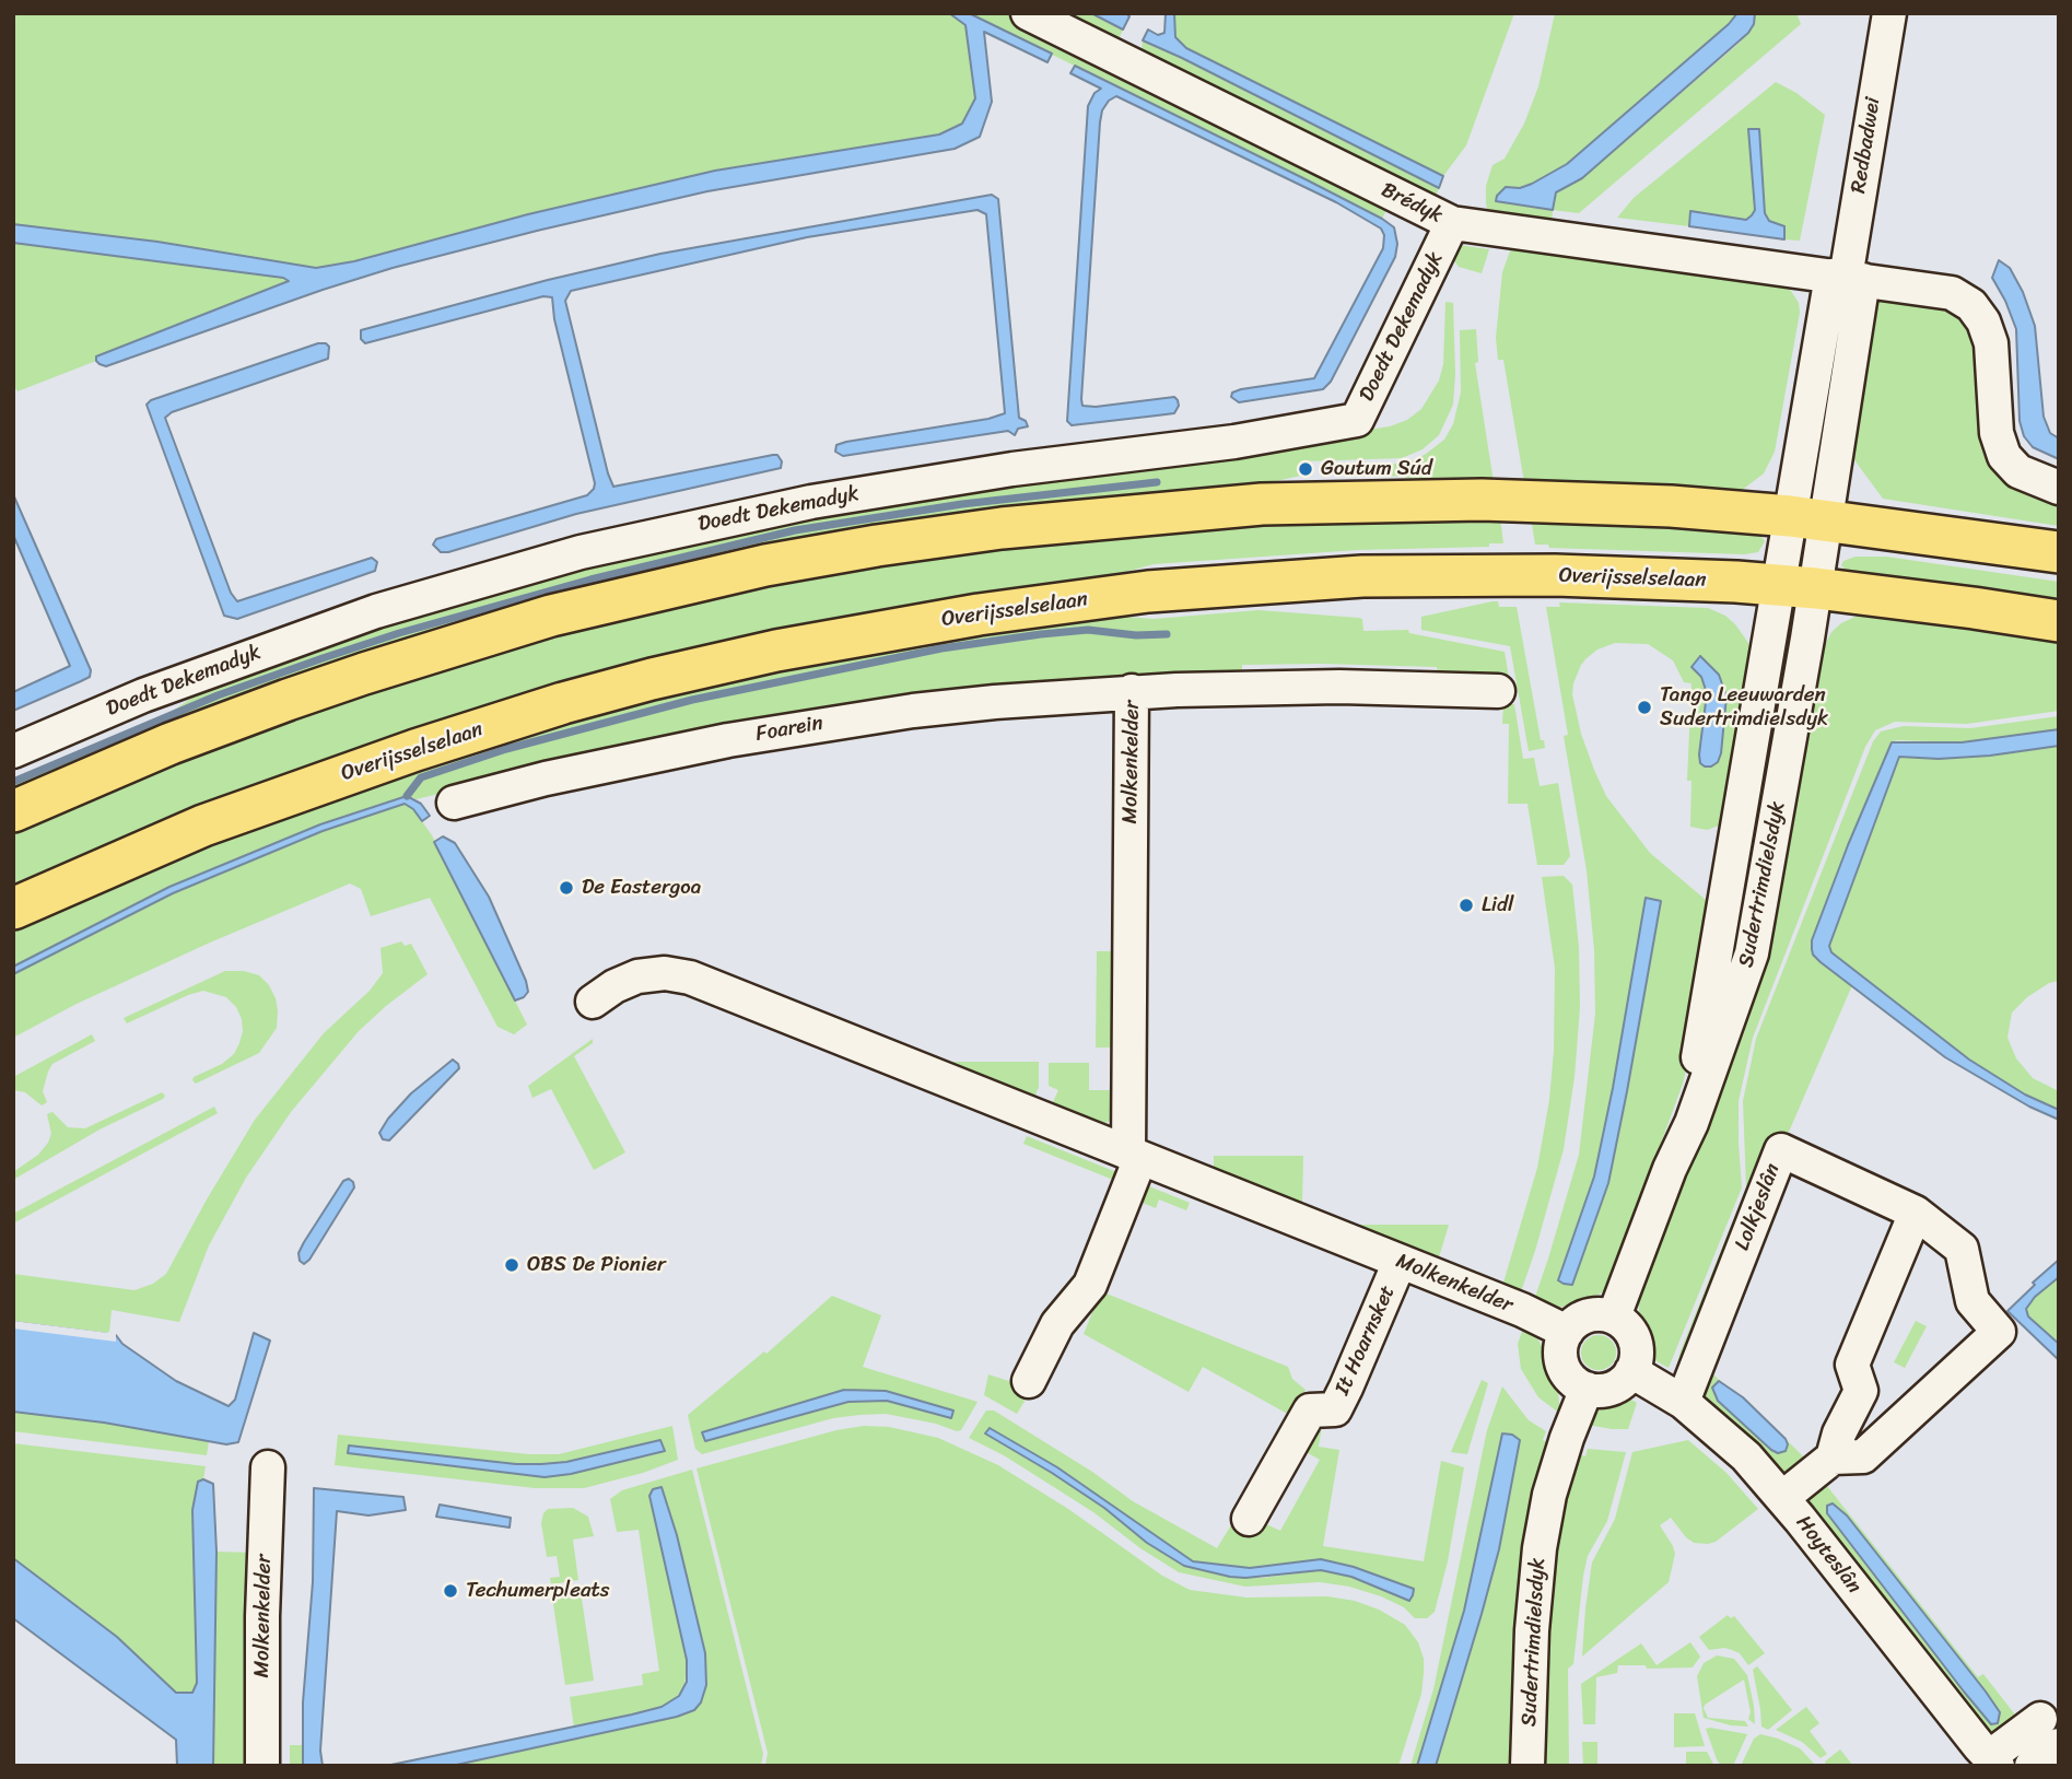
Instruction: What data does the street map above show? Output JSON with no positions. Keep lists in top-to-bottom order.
{
  "streets": {
    "main road": ["Overijsselselaan"],
    "street": [
      "Redbadwei",
      "Brédyk",
      "Doedt Dekemadyk",
      "Foarein",
      "Molkenkelder",
      "Sudertrimdielsdyk",
      "Lolkjeslân",
      "It Hoarnsket",
      "Hoyteslân"
    ]
  },
  "crossings": [
    ["Redbadwei", "Brédyk"],
    ["Redbadwei", "Sudertrimdielsdyk"],
    ["Brédyk", "Doedt Dekemadyk"],
    ["Overijsselselaan", "Sudertrimdielsdyk"],
    ["Foarein", "Molkenkelder"],
    ["Molkenkelder", "Sudertrimdielsdyk"],
    ["Molkenkelder", "It Hoarnsket"],
    ["Molkenkelder", "Hoyteslân"],
    ["Sudertrimdielsdyk", "Hoyteslân"],
    ["Lolkjeslân", "Hoyteslân"]
  ],
  "places": [
    "Goutum Súd",
    "Tango Leeuwarden Sudertrimdielsdyk",
    "De Eastergoa",
    "Lidl",
    "OBS De Pionier",
    "Techumerpleats"
  ]
}
